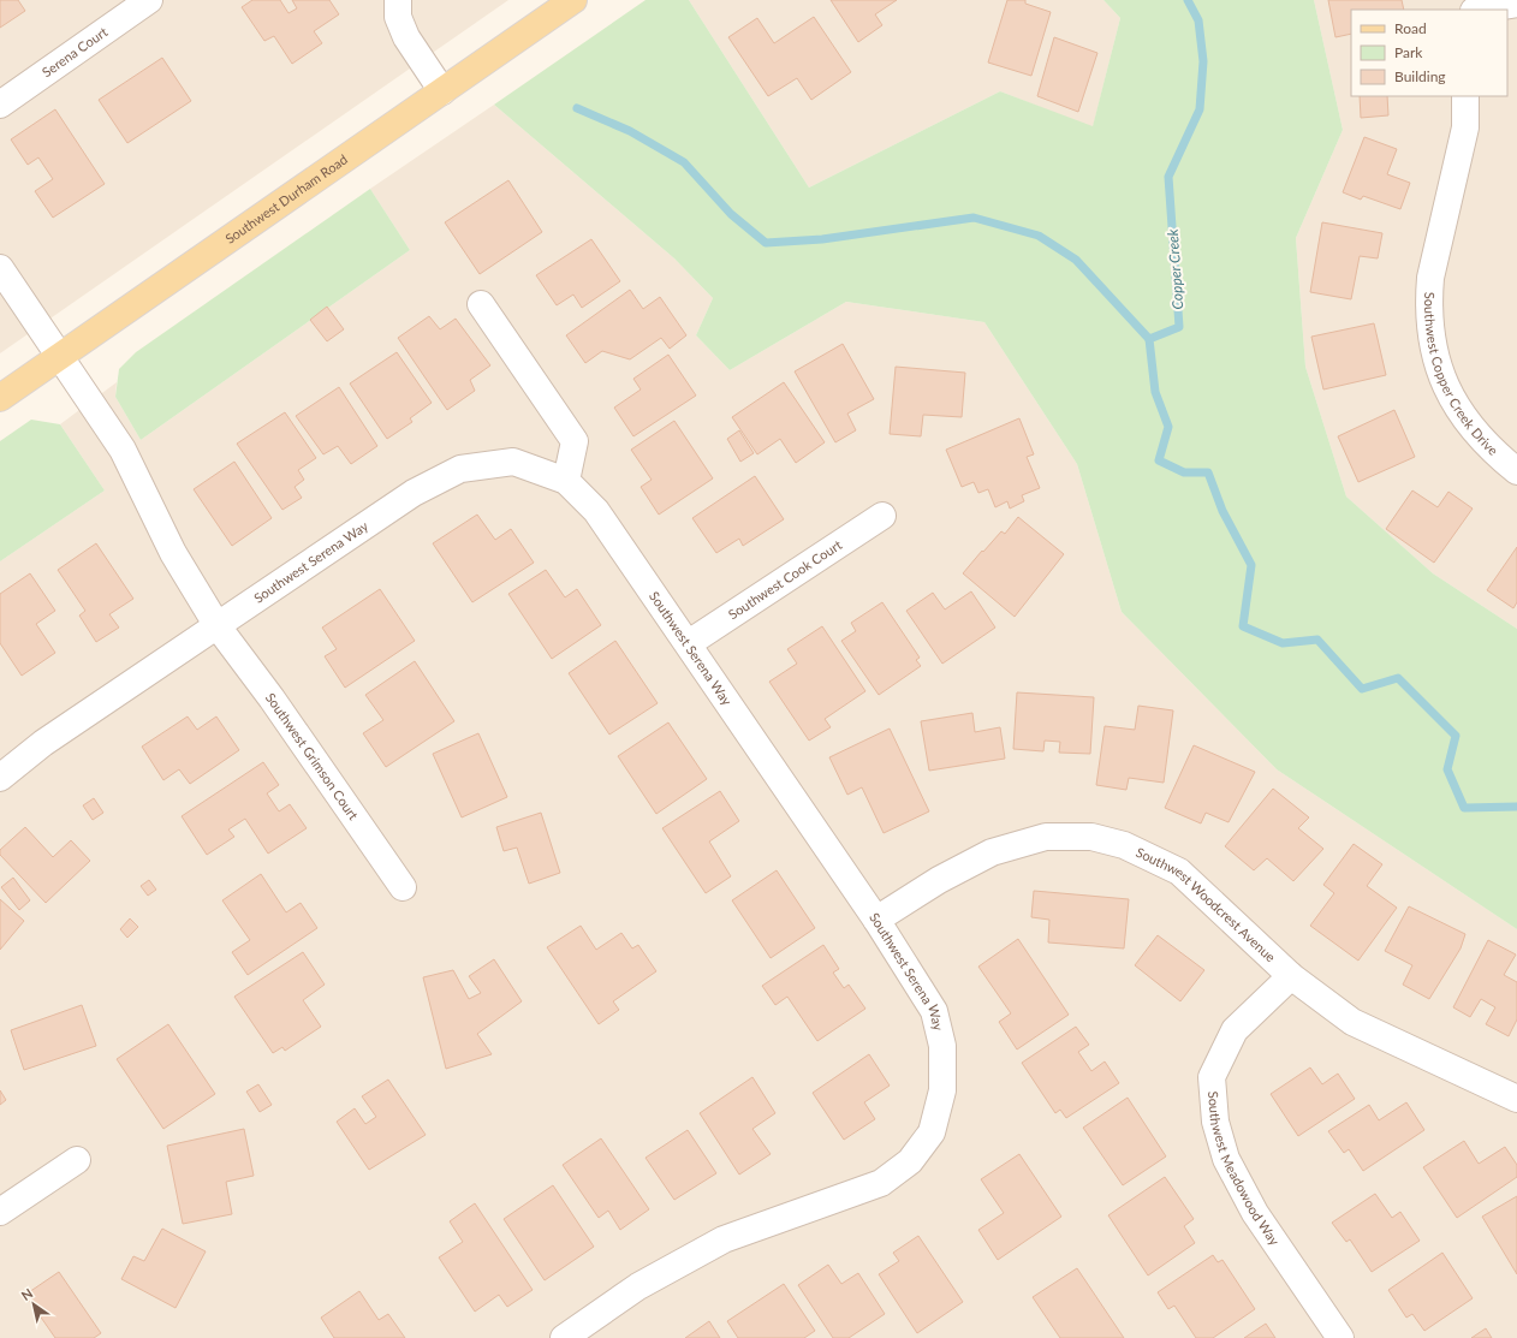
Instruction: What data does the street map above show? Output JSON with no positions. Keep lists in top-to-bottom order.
{
  "streets": {
    "main road": ["Southwest Durham Road"],
    "street": [
      "Serena Court",
      "Southwest Copper Creek Drive",
      "Southwest Serena Way",
      "Southwest Cook Court",
      "Southwest Grimson Court",
      "Southwest Woodcrest Avenue",
      "Southwest Meadowood Way"
    ]
  },
  "crossings": [
    ["Southwest Serena Way", "Southwest Cook Court"],
    ["Southwest Serena Way", "Southwest Grimson Court"],
    ["Southwest Serena Way", "Southwest Woodcrest Avenue"],
    ["Southwest Woodcrest Avenue", "Southwest Meadowood Way"]
  ],
  "water": ["Copper Creek"],
  "legend": ["Road", "Park", "Building"],
  "north": "top left"
}
